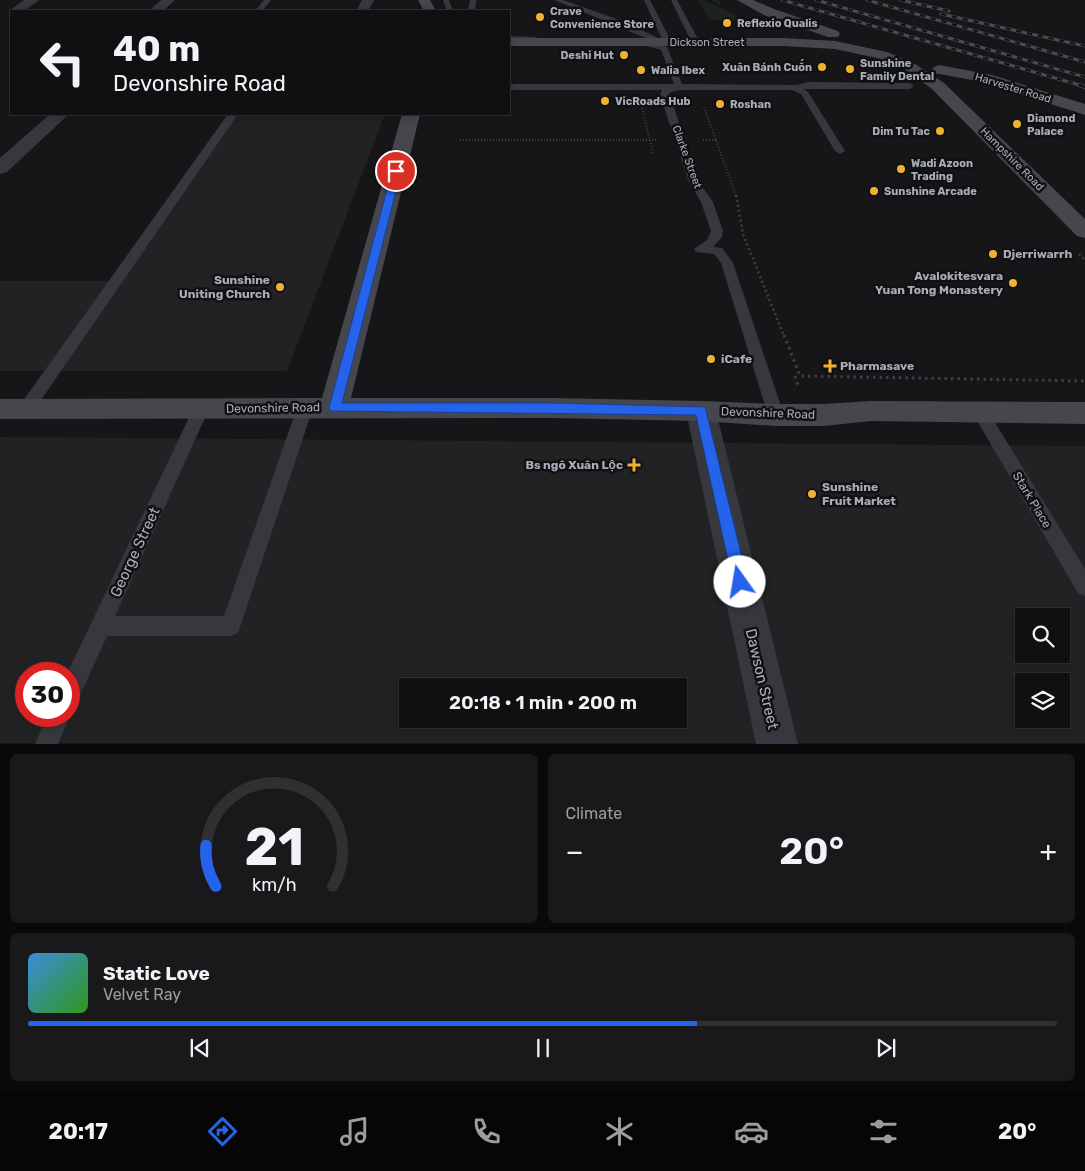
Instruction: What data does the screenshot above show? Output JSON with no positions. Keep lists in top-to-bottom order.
{
  "streets": {
    "street": [
      "Dickson Street",
      "Harvester Road",
      "Hampshire Road",
      "Devonshire Road",
      "Dawson Street"
    ],
    "lane": ["Clarke Street", "Stark Place", "George Street"]
  },
  "crossings": [
    ["Dickson Street", "Hampshire Road"],
    ["Harvester Road", "Hampshire Road"],
    ["Clarke Street", "Devonshire Road"],
    ["Devonshire Road", "Stark Place"],
    ["Devonshire Road", "George Street"],
    ["Devonshire Road", "Dawson Street"]
  ],
  "places": {
    "other": [
      "Crave Convenience Store",
      "Reflexio Qualis",
      "Deshi Hut",
      "Xuân Bánh Cuốn",
      "Sunshine Family Dental",
      "Walia Ibex",
      "VicRoads Hub",
      "Roshan",
      "Diamond Palace",
      "Dim Tu Tac",
      "Wadi Azoon Trading",
      "Sunshine Arcade",
      "Djerriwarrh",
      "Avalokitesvara Yuan Tong Monastery",
      "Sunshine Uniting Church",
      "iCafe",
      "Sunshine Fruit Market"
    ],
    "health": ["Pharmasave", "Bs ngô Xuân Lộc"]
  },
  "page": {
    "turn": ["40 m", "Devonshire Road"],
    "limit": "30",
    "trip": "20:18 · 1 min · 200 m",
    "tile": "Climate",
    "heat": ["−", "20°", "+"],
    "song": ["Static Love", "Velvet Ray"],
    "tabs": ["20:17", "20°"],
    "gauge": ["21", "km/h"]
  }
}
